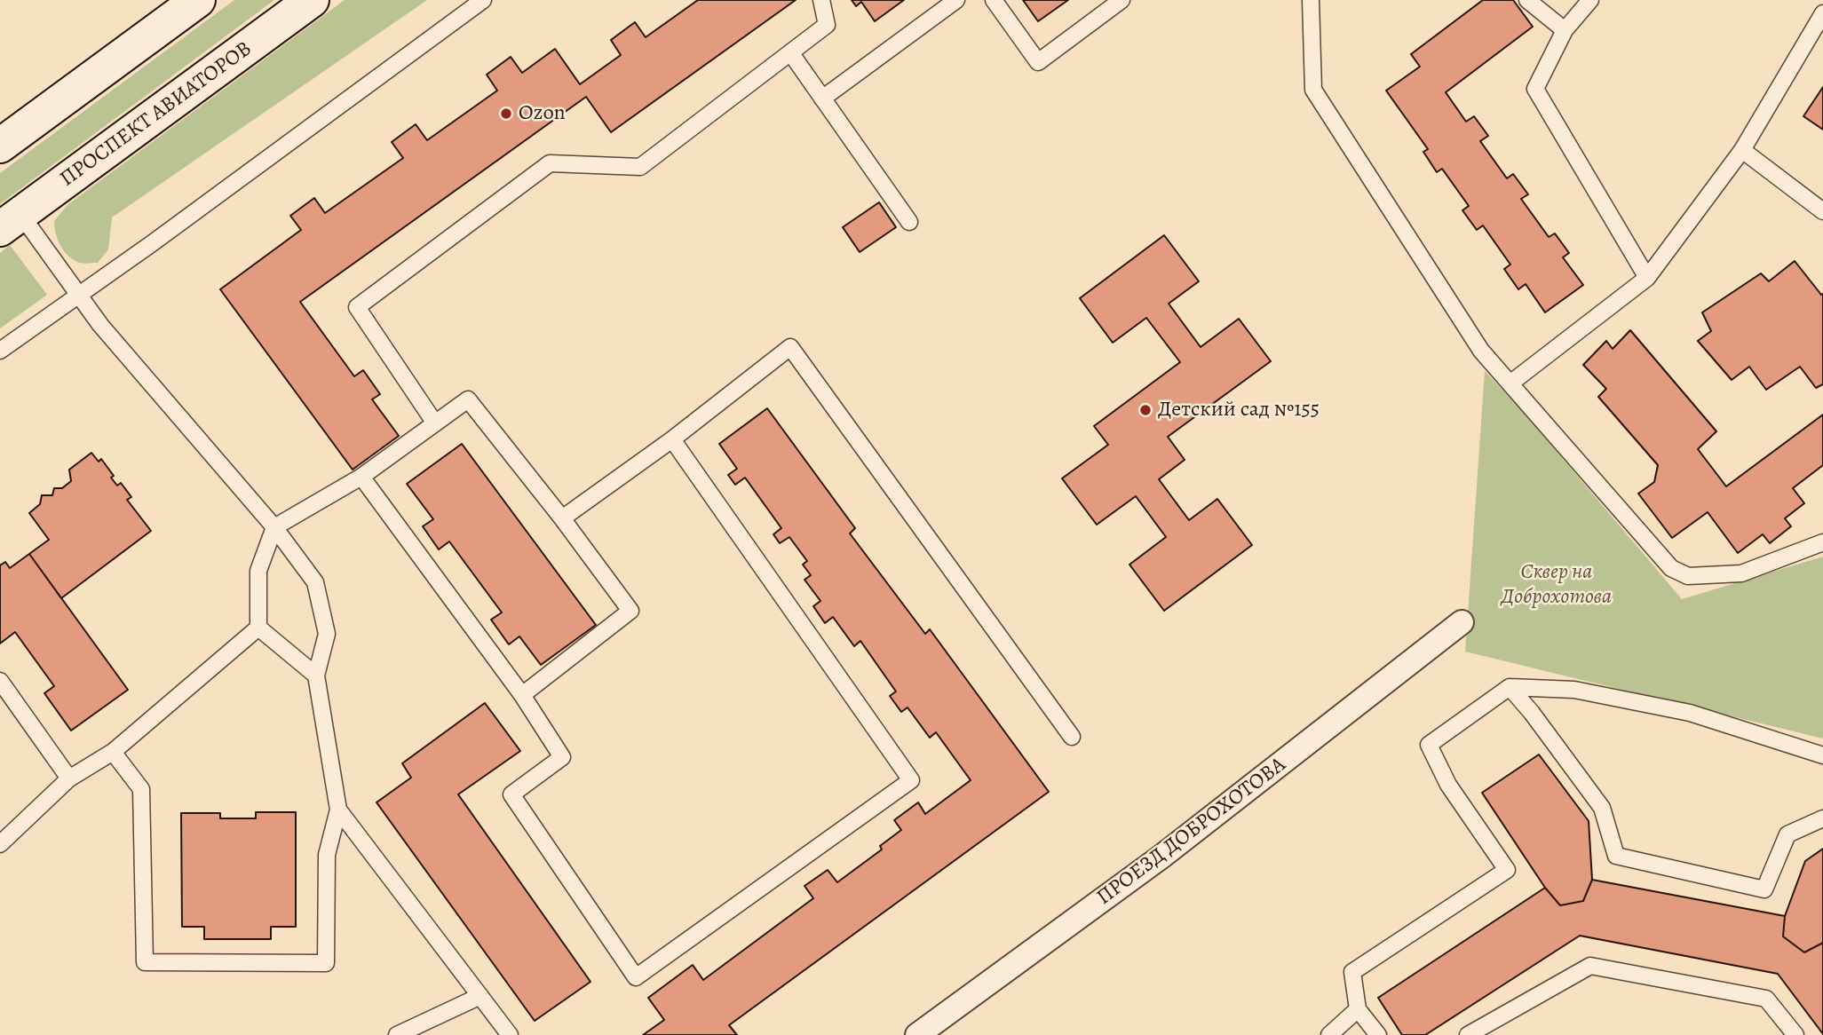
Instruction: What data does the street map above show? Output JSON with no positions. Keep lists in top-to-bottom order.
{
  "streets": {
    "main road": ["ПРОСПЕКТ АВИАТОРОВ"],
    "street": ["ПРОЕЗД ДОБРОХОТОВА"]
  },
  "parks": ["Сквер на Доброхотова"],
  "places": ["Ozon", "Детский сад №155"]
}
